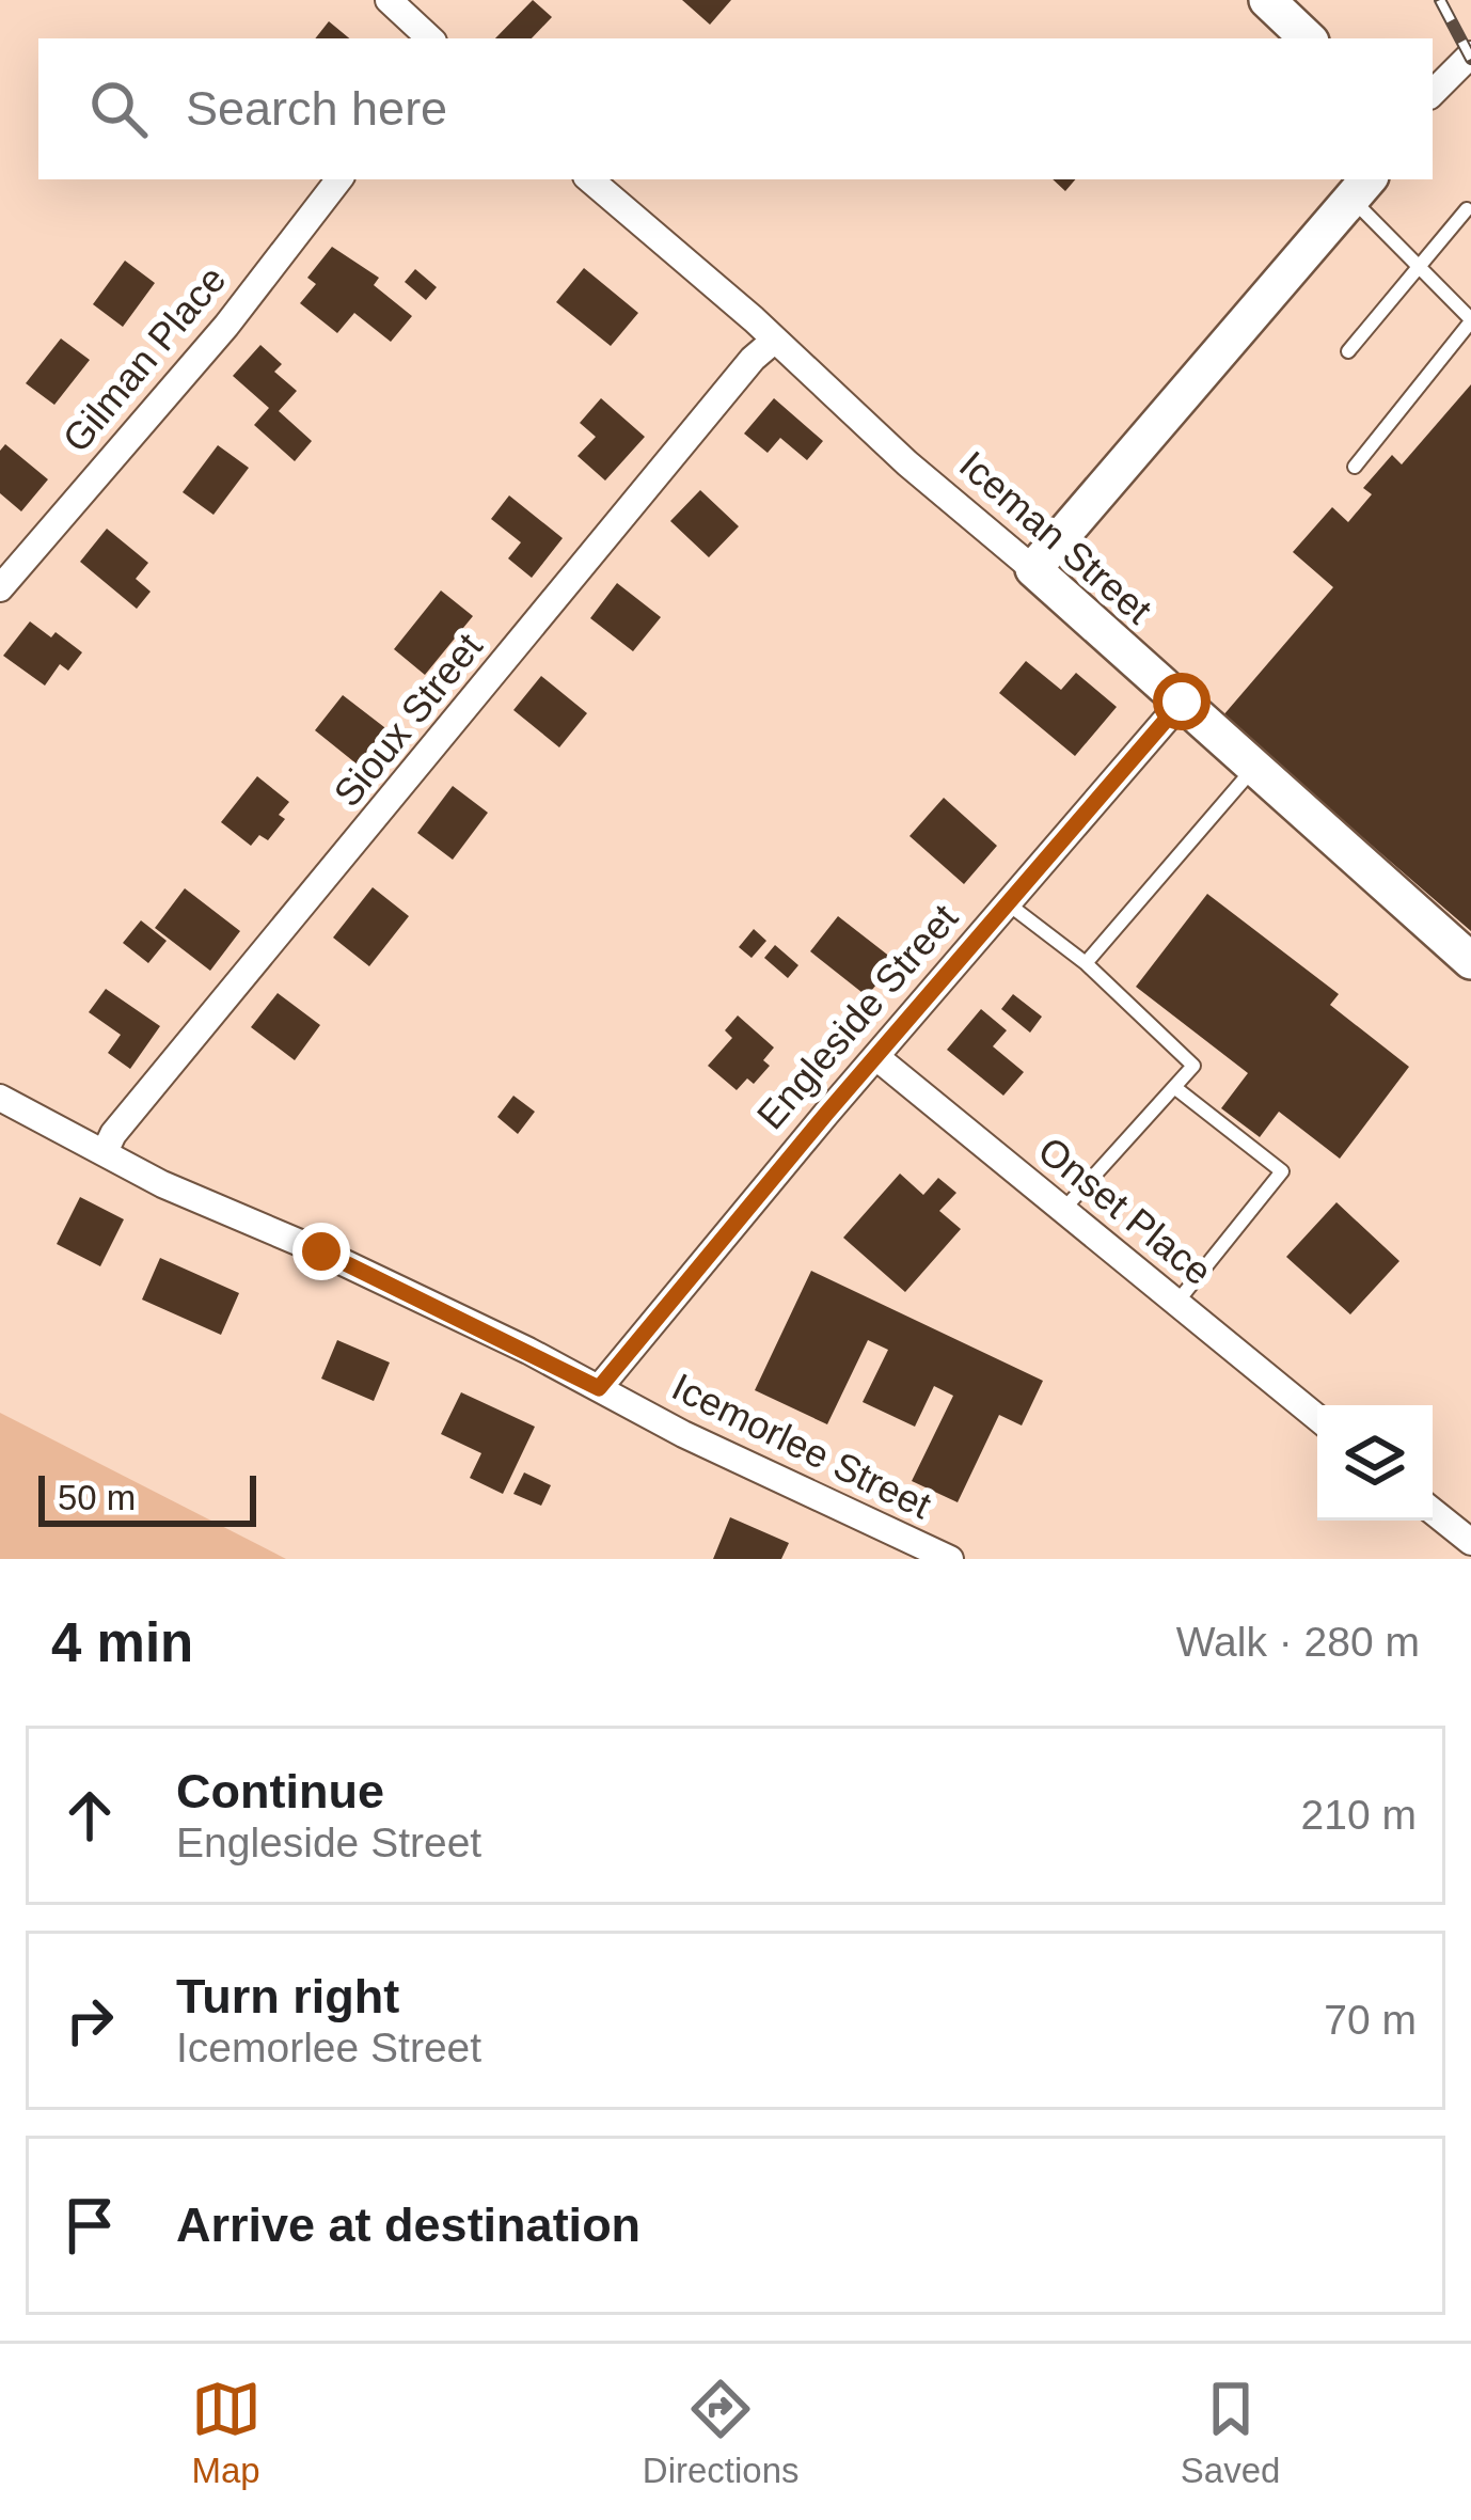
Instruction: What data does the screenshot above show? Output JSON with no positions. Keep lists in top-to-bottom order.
{
  "streets": {
    "main road": ["Iceman Street"],
    "street": [
      "Gilman Place",
      "Sioux Street",
      "Engleside Street",
      "Onset Place",
      "Icemorlee Street"
    ]
  },
  "crossings": [
    ["Iceman Street", "Sioux Street"],
    ["Iceman Street", "Engleside Street"],
    ["Sioux Street", "Icemorlee Street"],
    ["Engleside Street", "Onset Place"],
    ["Engleside Street", "Icemorlee Street"]
  ],
  "scale_bar": "50 m",
  "page": {
    "search": "Search here",
    "scale": "50 m",
    "heading": ["4 min", "Walk · 280 m"],
    "list": [
      ["Continue", "Engleside Street", "210 m"],
      ["Turn right", "Icemorlee Street", "70 m"],
      "Arrive at destination"
    ],
    "nav": ["Map", "Directions", "Saved"]
  }
}
